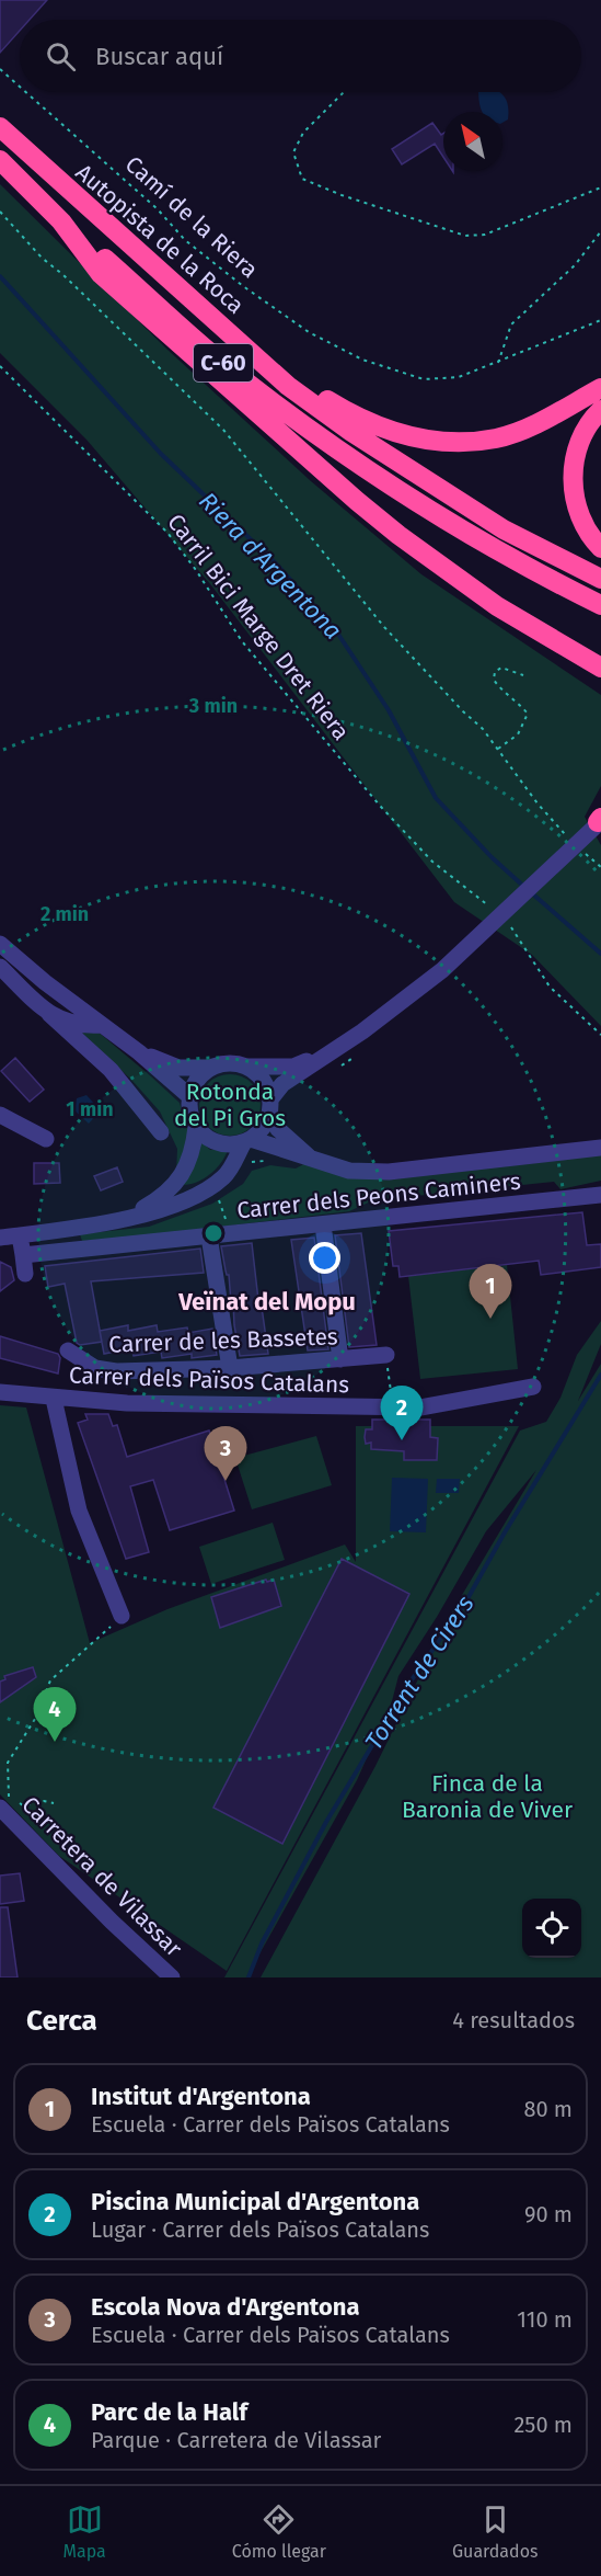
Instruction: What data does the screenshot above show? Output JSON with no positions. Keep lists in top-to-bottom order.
{
  "streets": {
    "highway": ["Autopista de la Roca", "C-60"],
    "street": [
      "Carrer dels Peons Caminers",
      "Carrer de les Bassetes",
      "Carrer dels Països Catalans",
      "Carretera de Vilassar"
    ],
    "path": ["Camí de la Riera", "Carril Bici Marge Dret Riera"]
  },
  "crossings": [
    ["Autopista de la Roca", "C-60"]
  ],
  "districts": ["Veïnat del Mopu"],
  "water": ["Riera d'Argentona", "Torrent de Cirers"],
  "parks": ["Rotonda del Pi Gros", "Finca de la Baronia de Viver"],
  "north": "top left",
  "page": {
    "search": "Buscar aquí",
    "pins": [
      "1",
      "2",
      "3",
      "4"
    ],
    "heading": ["Cerca", "4 resultados"],
    "list": [
      {
        "mark": "1",
        "name": "Institut d'Argentona",
        "note": "Escuela · Carrer dels Països Catalans",
        "value": "80 m"
      },
      {
        "mark": "2",
        "name": "Piscina Municipal d'Argentona",
        "note": "Lugar · Carrer dels Països Catalans",
        "value": "90 m"
      },
      {
        "mark": "3",
        "name": "Escola Nova d'Argentona",
        "note": "Escuela · Carrer dels Països Catalans",
        "value": "110 m"
      },
      {
        "mark": "4",
        "name": "Parc de la Half",
        "note": "Parque · Carretera de Vilassar",
        "value": "250 m"
      }
    ],
    "nav": ["Mapa", "Cómo llegar", "Guardados"]
  },
  "rings": ["3 min", "2 min", "1 min"]
}
